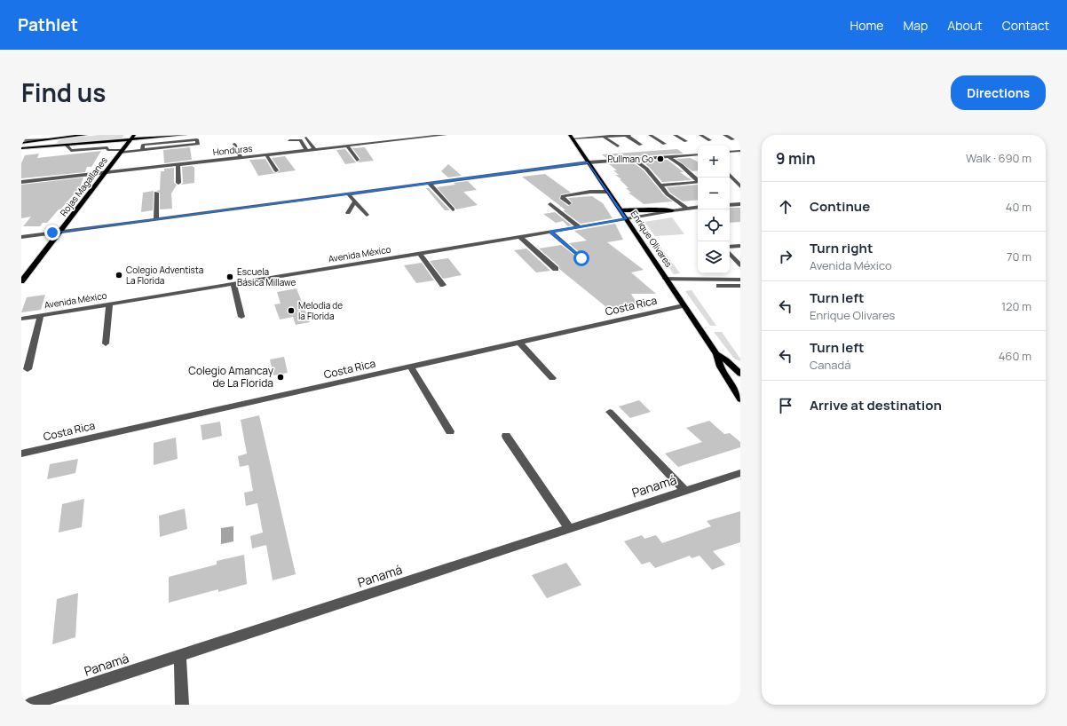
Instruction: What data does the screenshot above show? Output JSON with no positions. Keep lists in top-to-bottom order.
{
  "streets": {
    "main road": ["Rojas Magallanes", "Enrique Olivares"],
    "street": [
      "Honduras",
      "Avenida México",
      "Costa Rica",
      "Panamá"
    ]
  },
  "crossings": [
    ["Honduras", "Rojas Magallanes"],
    ["Enrique Olivares", "Avenida México"],
    ["Enrique Olivares", "Costa Rica"]
  ],
  "places": [
    "Pullman Go",
    "Colegio Adventista La Florida",
    "Escuela Básica Millawe",
    "Melodia de la Florida",
    "Colegio Amancay de La Florida"
  ],
  "page": {
    "header": "Pathlet",
    "nav": [
      "Home",
      "Map",
      "About",
      "Contact"
    ],
    "title": "Find us",
    "buttons": "Directions",
    "heading": ["9 min", "Walk · 690 m"],
    "map_buttons": ["+", "−"],
    "list": [
      ["Continue", "40 m"],
      ["Turn right", "Avenida México", "70 m"],
      ["Turn left", "Enrique Olivares", "120 m"],
      ["Turn left", "Canadá", "460 m"],
      "Arrive at destination"
    ]
  }
}
